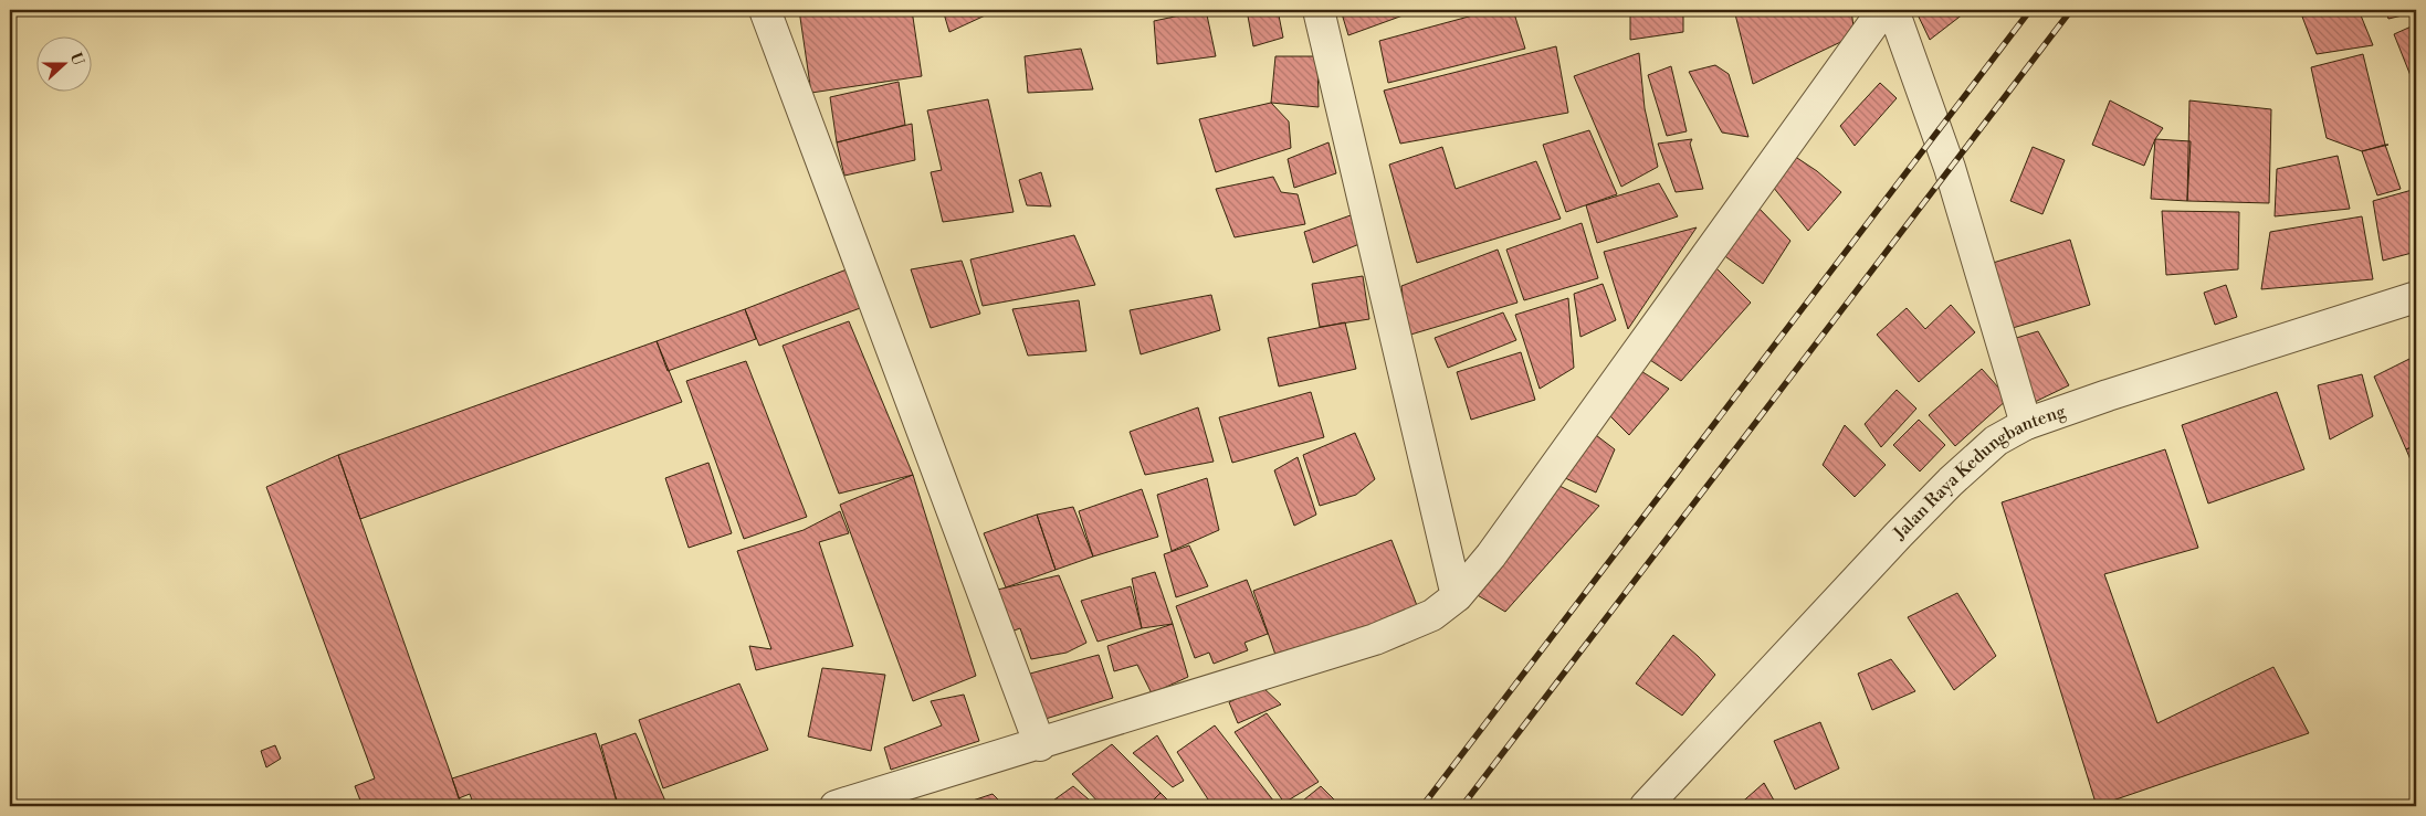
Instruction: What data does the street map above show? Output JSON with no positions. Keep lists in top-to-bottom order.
{
  "streets": {
    "street": ["Jalan Raya Kedungbanteng"]
  },
  "north": "right"
}
